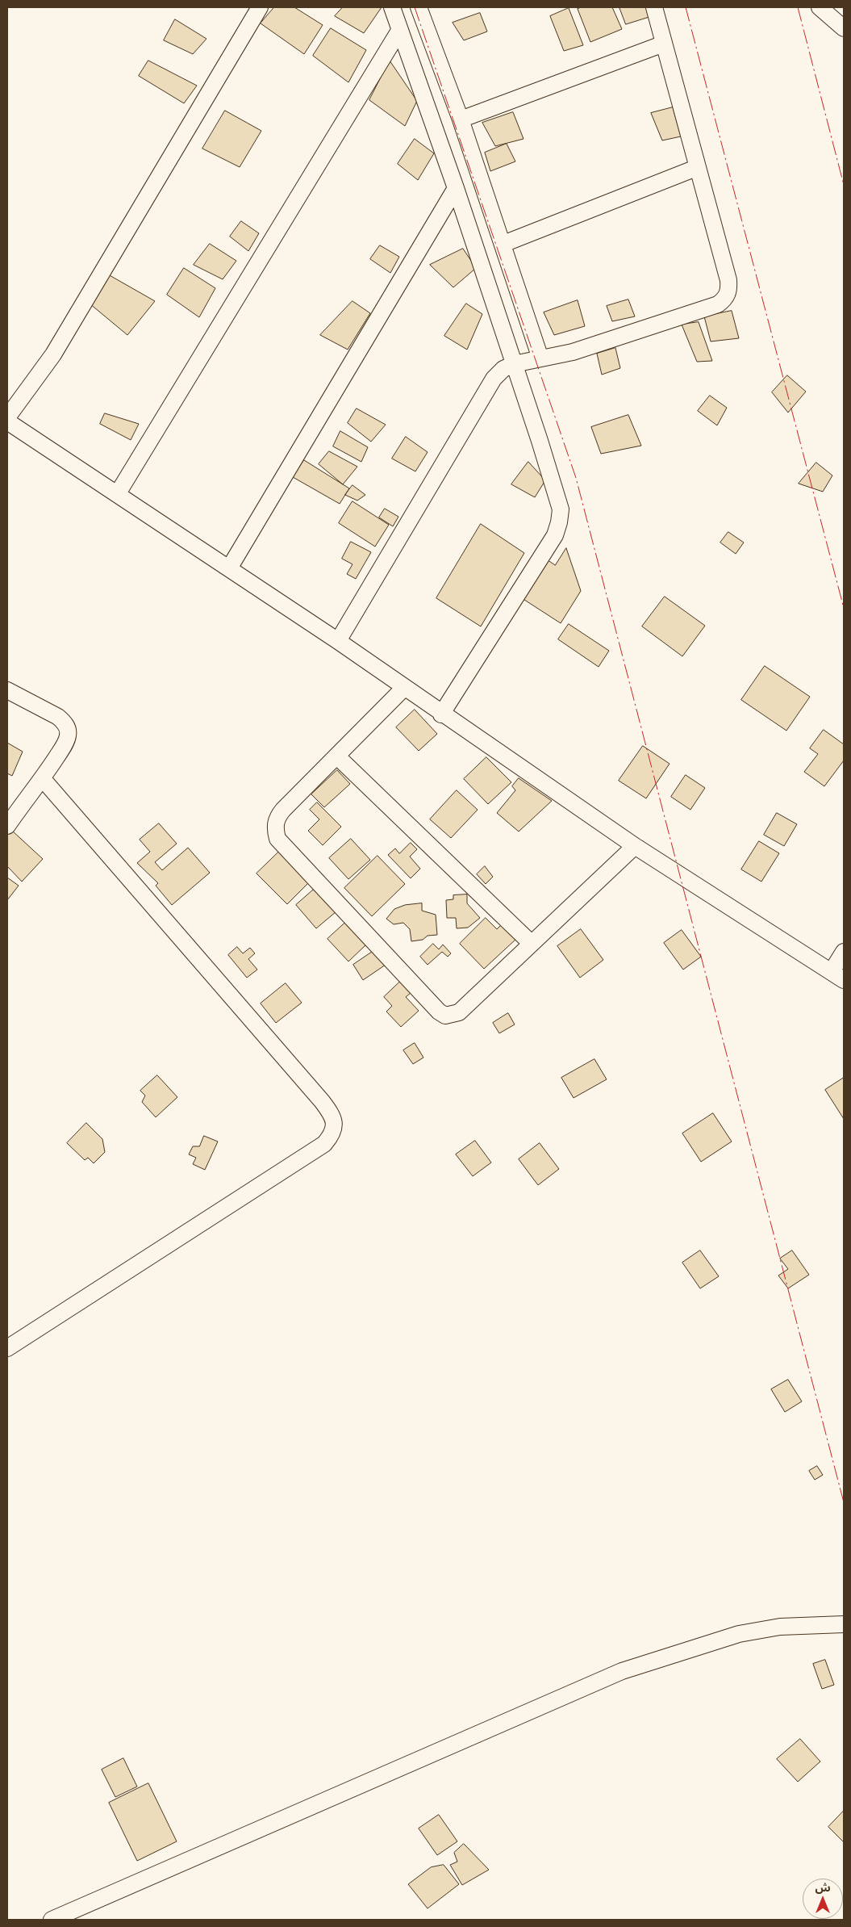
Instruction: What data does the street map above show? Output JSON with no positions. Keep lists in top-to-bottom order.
{
  "north": "top"
}
